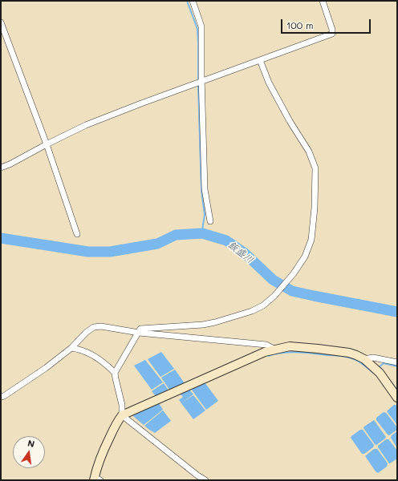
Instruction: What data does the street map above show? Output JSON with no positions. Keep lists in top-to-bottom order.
{
  "water": ["飯盛川"],
  "scale_bar": "100 m",
  "north": "top"
}
